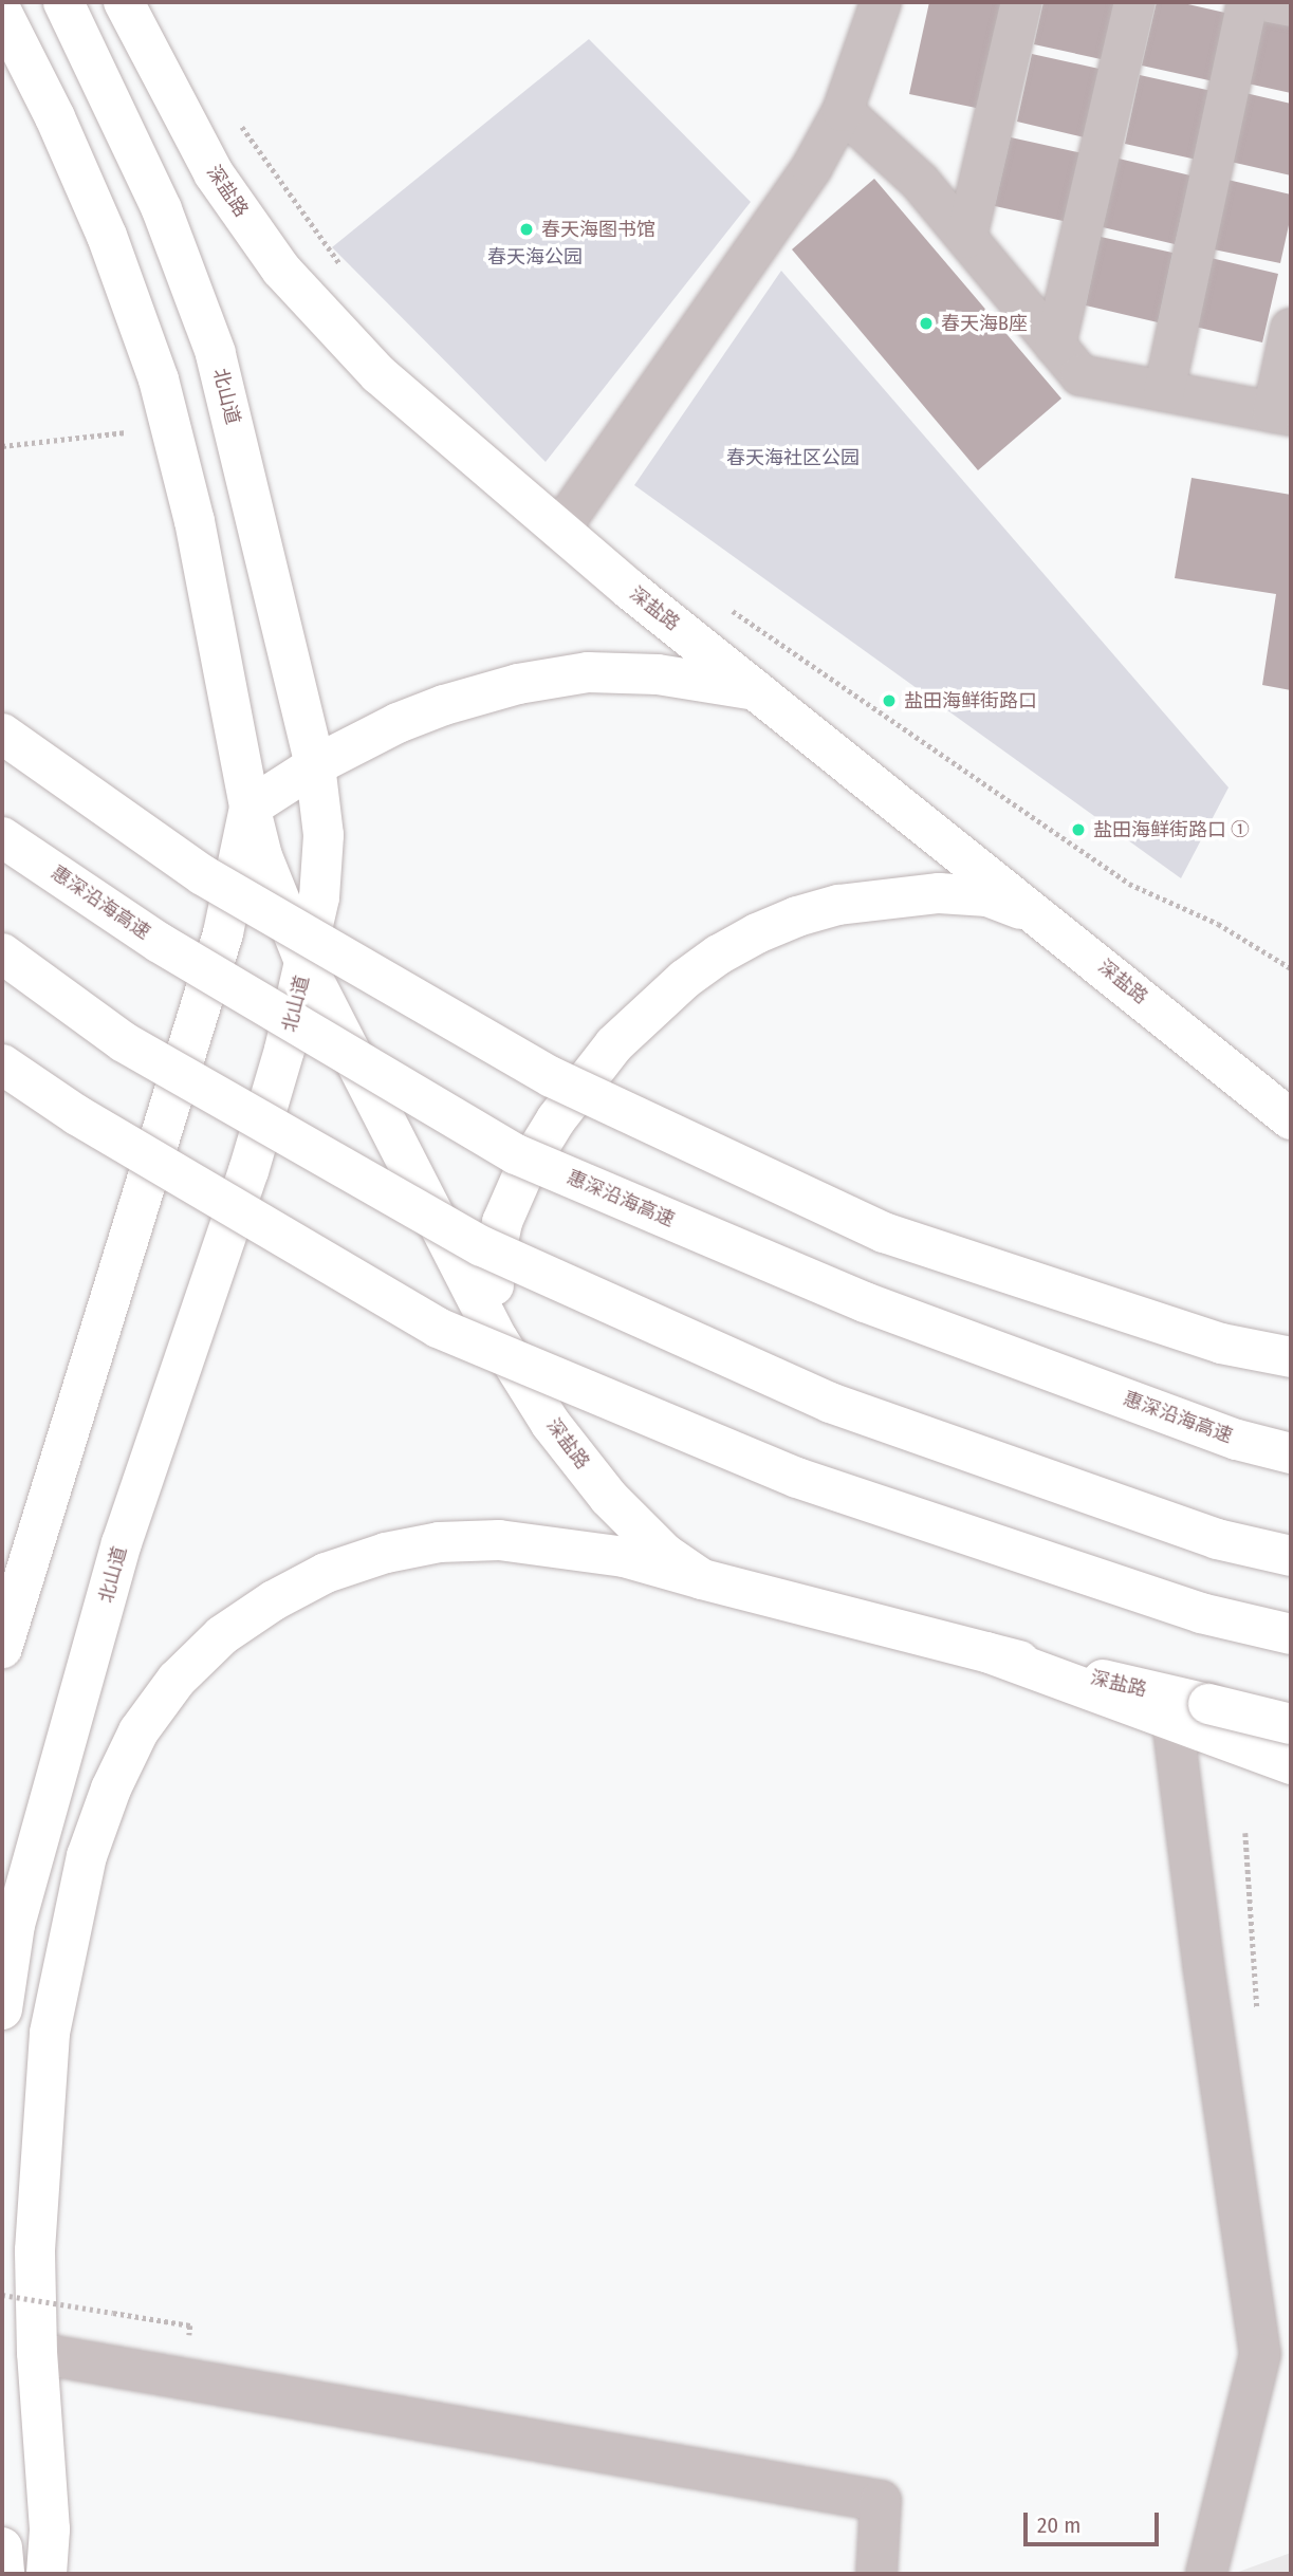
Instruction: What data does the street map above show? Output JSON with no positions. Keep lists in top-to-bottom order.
{
  "streets": {
    "main road": ["深盐路", "北山道", "惠深沿海高速"]
  },
  "crossings": [
    ["深盐路", "北山道"]
  ],
  "parks": ["春天海公园", "春天海社区公园"],
  "places": [
    "春天海图书馆",
    "春天海B座",
    "盐田海鲜街路口",
    "盐田海鲜街路口 ①"
  ],
  "scale_bar": "20 m"
}
